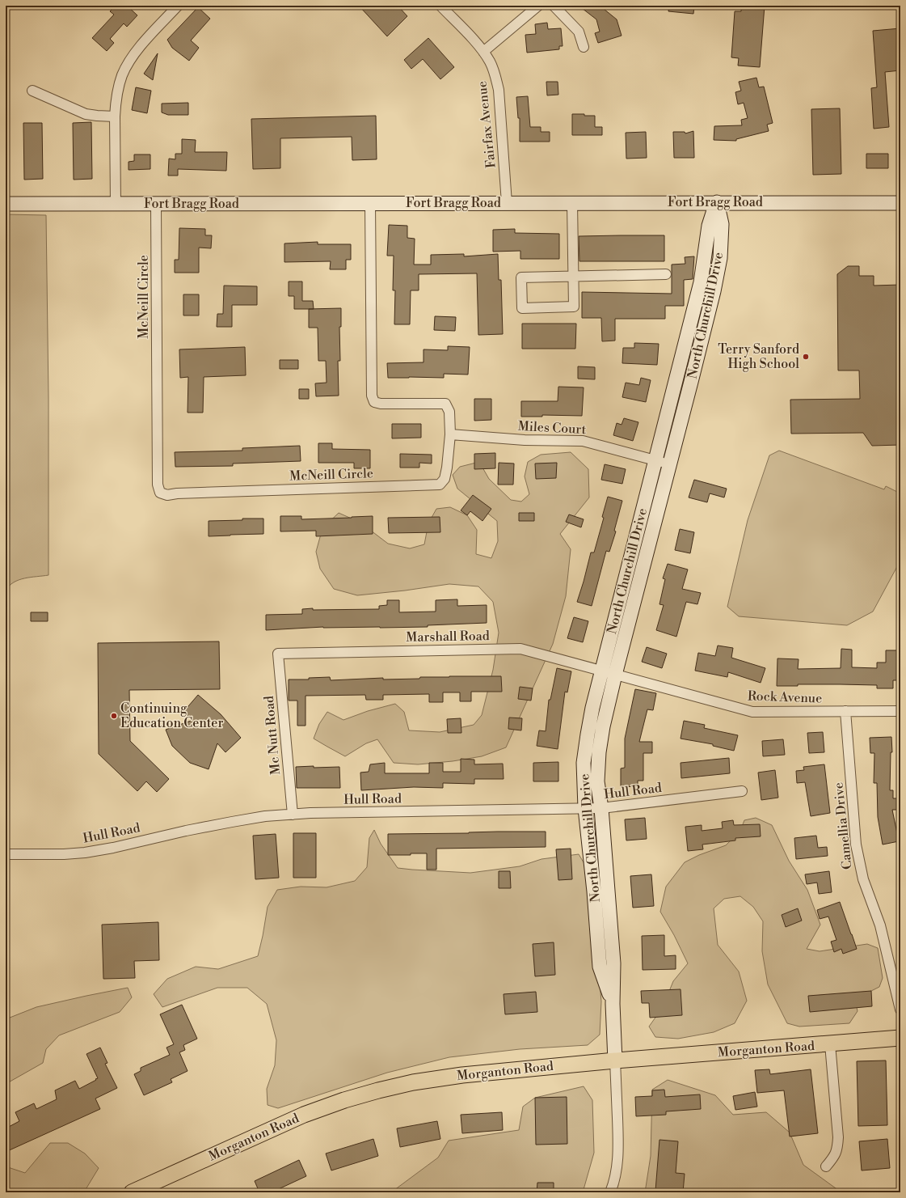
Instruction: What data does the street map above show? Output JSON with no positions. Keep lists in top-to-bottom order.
{
  "streets": {
    "main road": ["Morganton Road"],
    "street": [
      "Fairfax Avenue",
      "Fort Bragg Road",
      "McNeill Circle",
      "North Churchill Drive",
      "Miles Court",
      "Marshall Road",
      "Rock Avenue",
      "Mc Nutt Road",
      "Hull Road",
      "Camellia Drive"
    ]
  },
  "crossings": [
    ["Fairfax Avenue", "Fort Bragg Road"],
    ["Fort Bragg Road", "McNeill Circle"],
    ["Fort Bragg Road", "North Churchill Drive"],
    ["McNeill Circle", "Miles Court"],
    ["North Churchill Drive", "Miles Court"],
    ["North Churchill Drive", "Marshall Road"],
    ["North Churchill Drive", "Rock Avenue"],
    ["North Churchill Drive", "Hull Road"],
    ["North Churchill Drive", "Morganton Road"],
    ["Marshall Road", "Rock Avenue"],
    ["Marshall Road", "Mc Nutt Road"],
    ["Rock Avenue", "Camellia Drive"],
    ["Mc Nutt Road", "Hull Road"]
  ],
  "places": ["Terry Sanford High School", "Continuing Education Center"]
}
